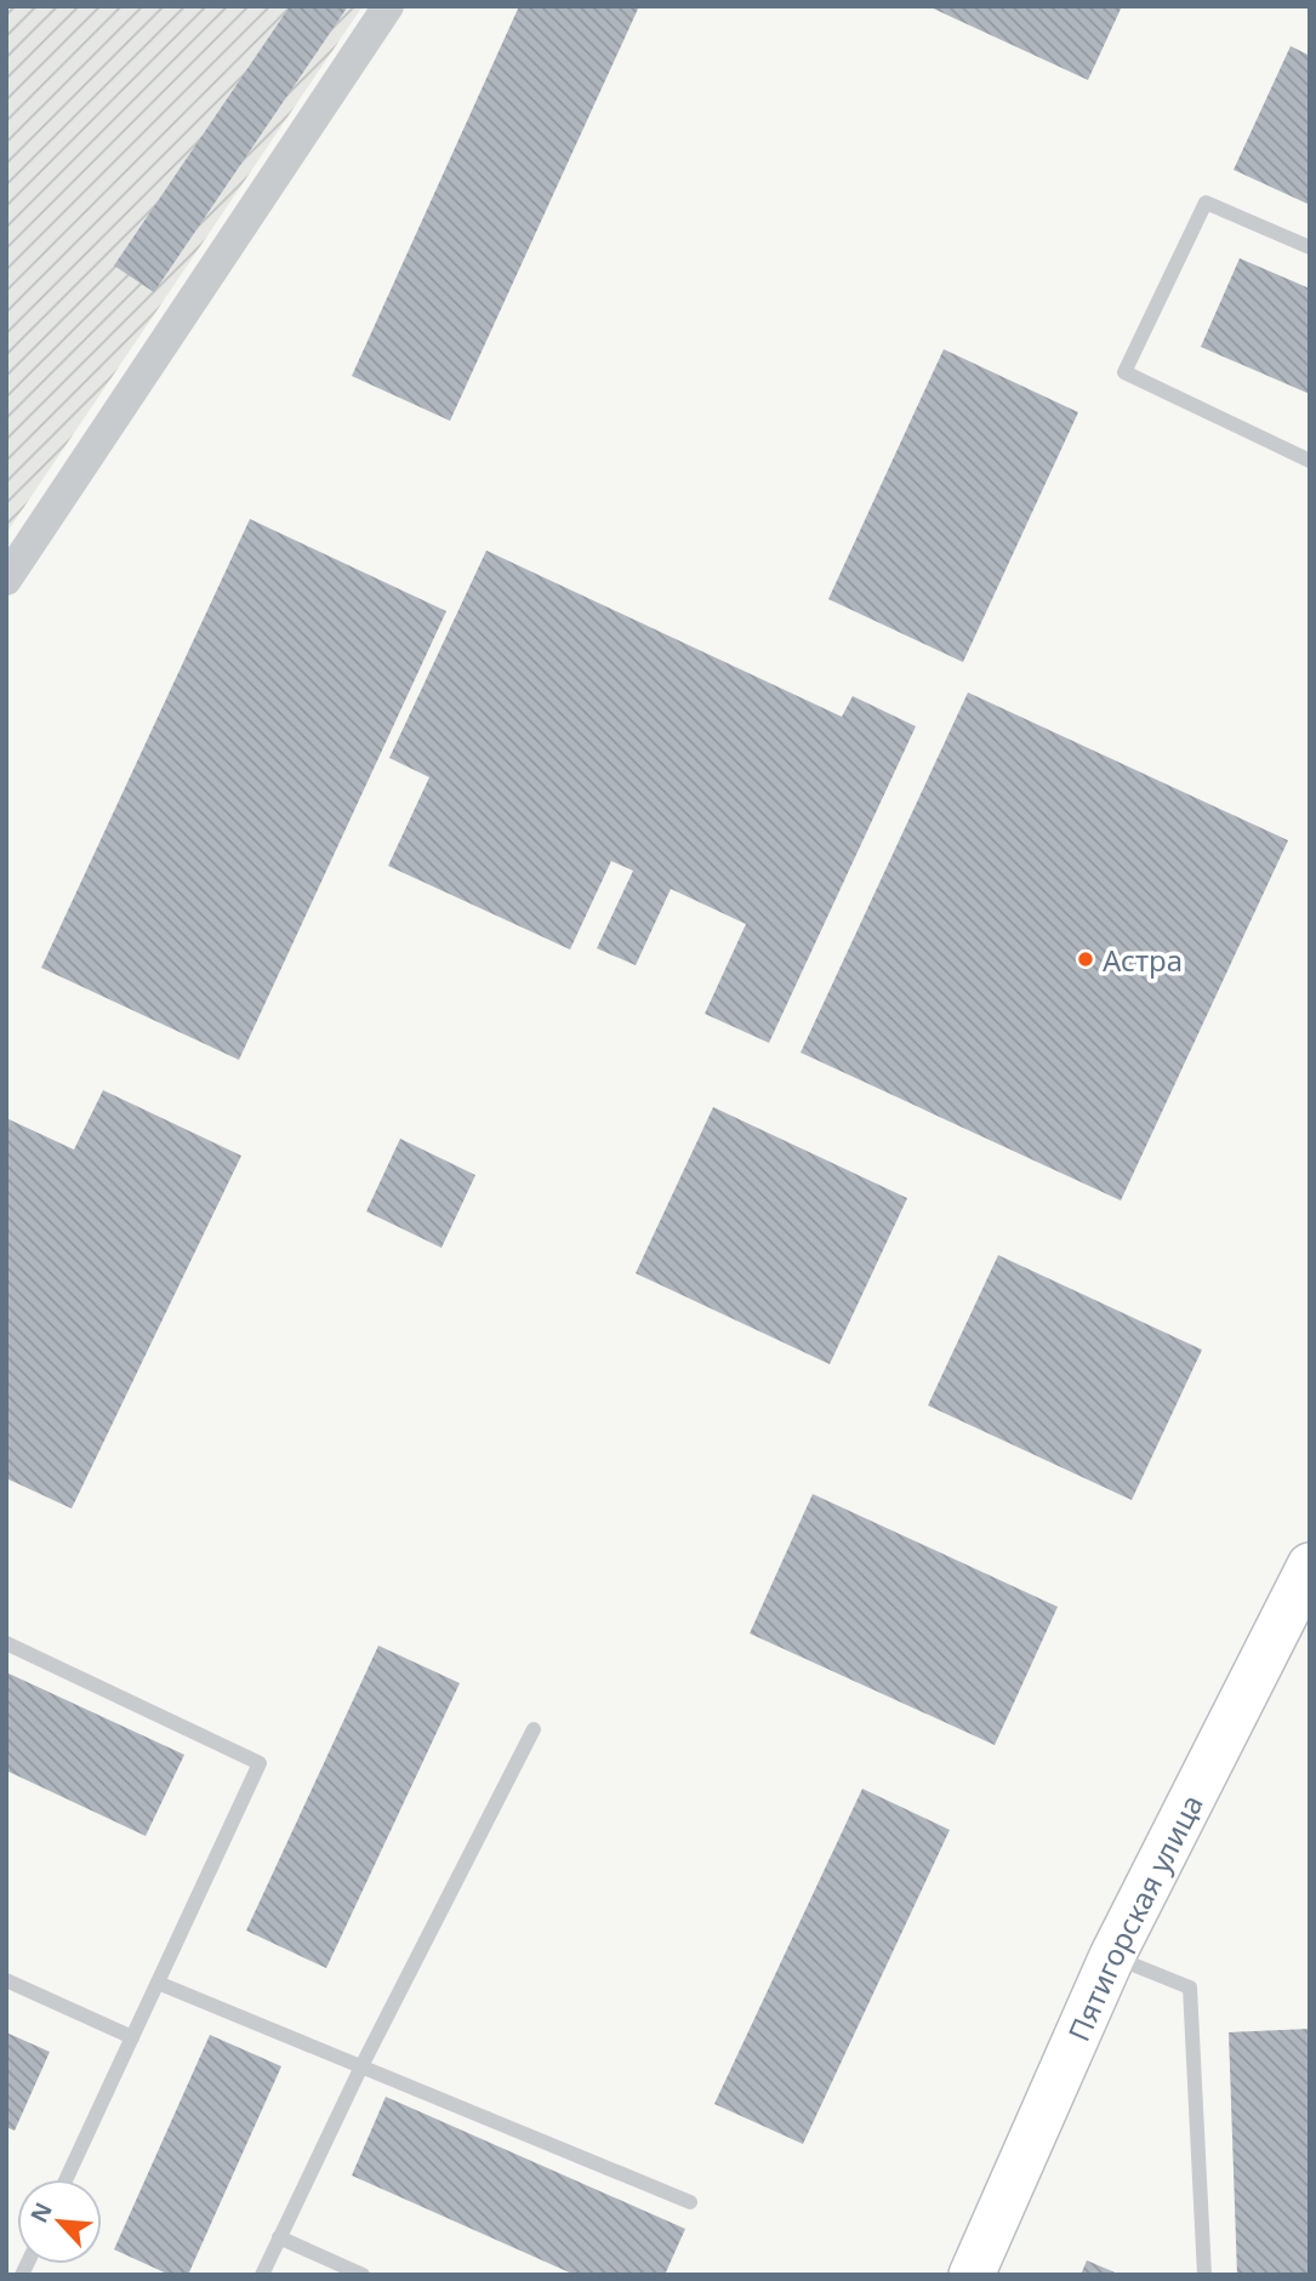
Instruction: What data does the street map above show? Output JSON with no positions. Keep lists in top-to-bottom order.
{
  "streets": {
    "main road": ["Пятигорская улица"]
  },
  "places": ["Астра"],
  "north": "top left"
}
